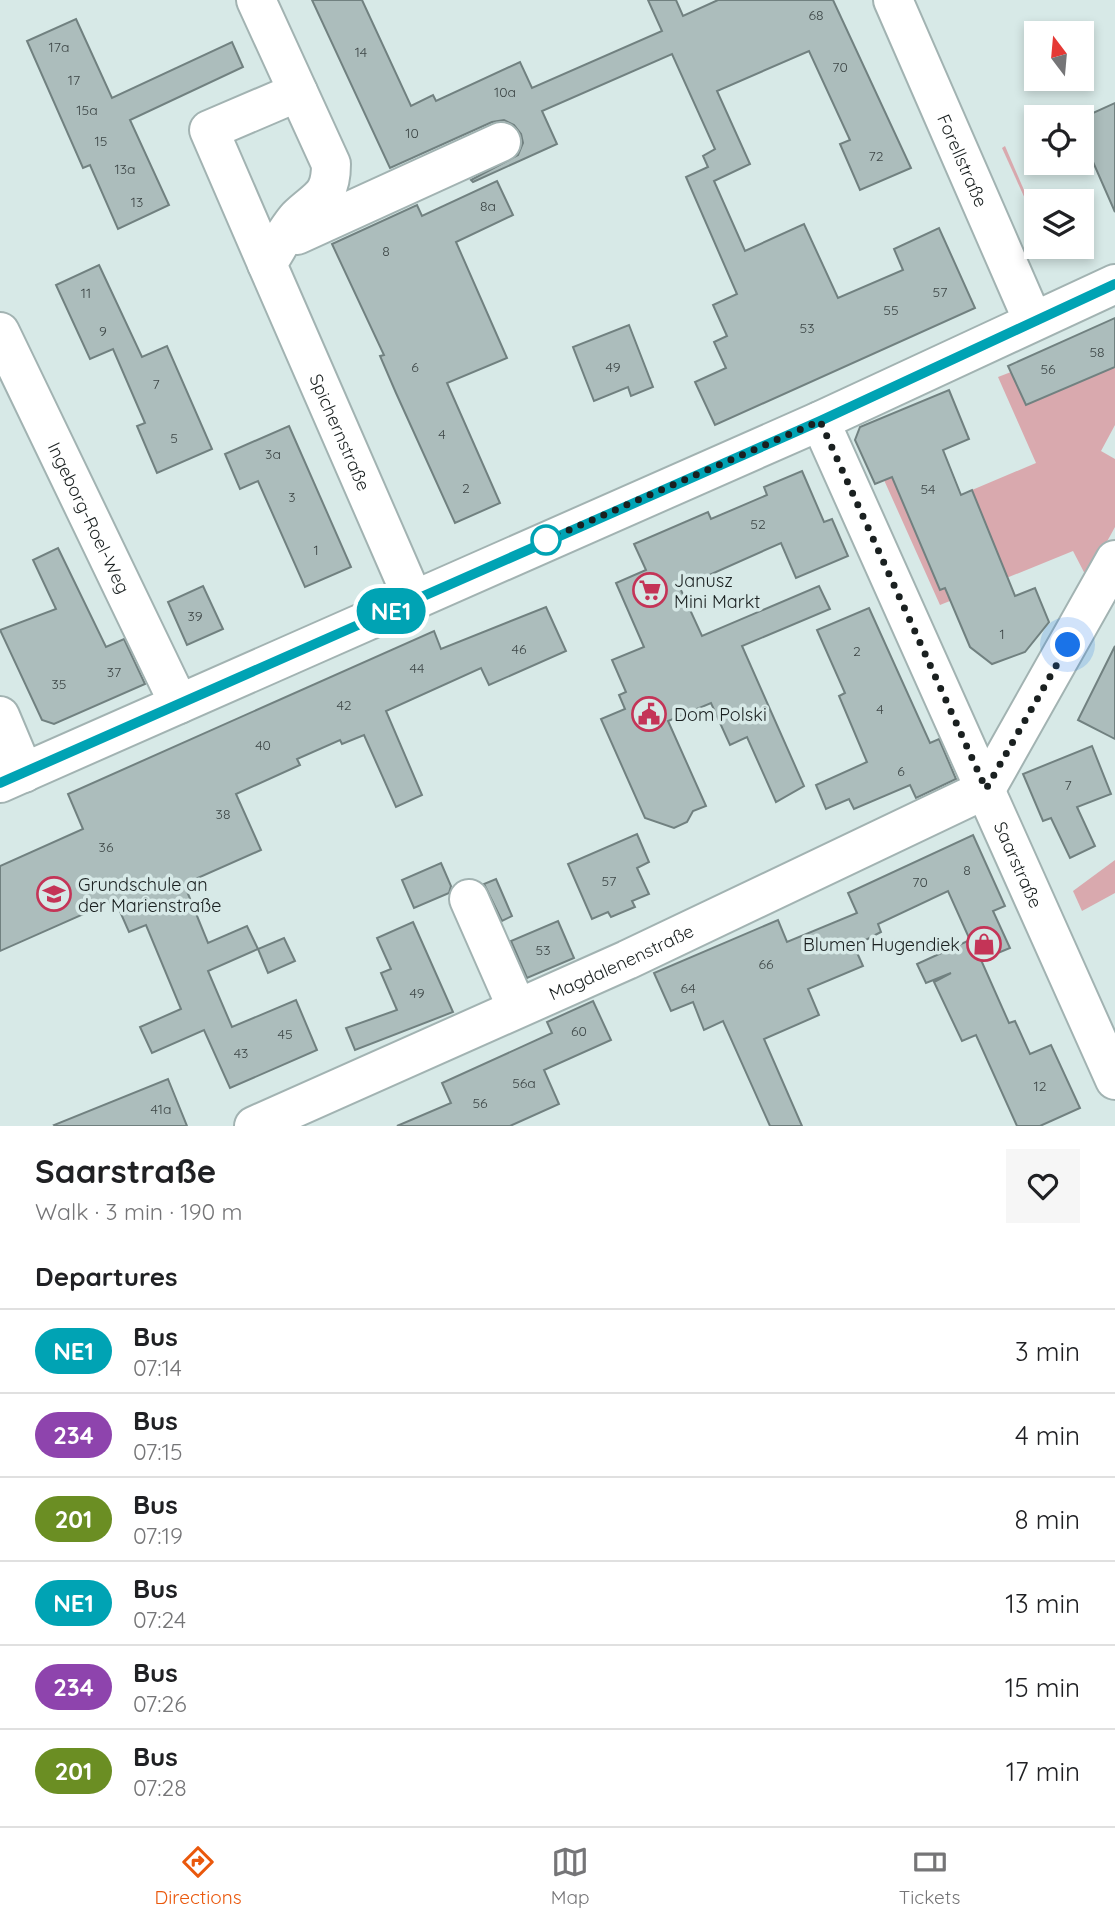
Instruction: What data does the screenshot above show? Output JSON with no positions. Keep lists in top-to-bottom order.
{
  "streets": {
    "street": [
      "Forellstraße",
      "Spichernstraße",
      "Ingeborg-Roel-Weg",
      "Saarstraße",
      "Magdalenenstraße"
    ]
  },
  "crossings": [
    ["Saarstraße", "Magdalenenstraße"]
  ],
  "places": {
    "supermarket": ["Janusz Mini Markt"],
    "public building": ["Dom Polski"],
    "school or university": ["Grundschule an der Marienstraße"],
    "shop": ["Blumen Hugendiek"]
  },
  "lines": ["bus line NE1"],
  "house_numbers": [
    "68",
    "17a",
    "14",
    "70",
    "17",
    "10a",
    "15a",
    "10",
    "15",
    "72",
    "13a",
    "13",
    "8a",
    "8",
    "57",
    "11",
    "55",
    "53",
    "9",
    "58",
    "6",
    "49",
    "56",
    "7",
    "4",
    "5",
    "3a",
    "2",
    "54",
    "3",
    "52",
    "1",
    "39",
    "1",
    "46",
    "2",
    "44",
    "37",
    "35",
    "42",
    "4",
    "40",
    "6",
    "7",
    "38",
    "36",
    "8",
    "57",
    "70",
    "53",
    "66",
    "64",
    "49",
    "60",
    "45",
    "43",
    "56a",
    "12",
    "56",
    "41a"
  ],
  "north": "top",
  "page": {
    "on_map": "NE1",
    "heading": [
      ["Saarstraße", "Walk · 3 min · 190 m"],
      "Departures"
    ],
    "list": [
      {
        "mark": "NE1",
        "name": "Bus",
        "note": "07:14",
        "value": "3 min"
      },
      {
        "mark": "234",
        "name": "Bus",
        "note": "07:15",
        "value": "4 min"
      },
      {
        "mark": "201",
        "name": "Bus",
        "note": "07:19",
        "value": "8 min"
      },
      {
        "mark": "NE1",
        "name": "Bus",
        "note": "07:24",
        "value": "13 min"
      },
      {
        "mark": "234",
        "name": "Bus",
        "note": "07:26",
        "value": "15 min"
      },
      {
        "mark": "201",
        "name": "Bus",
        "note": "07:28",
        "value": "17 min"
      }
    ],
    "tabs": ["Directions", "Map", "Tickets"]
  }
}
